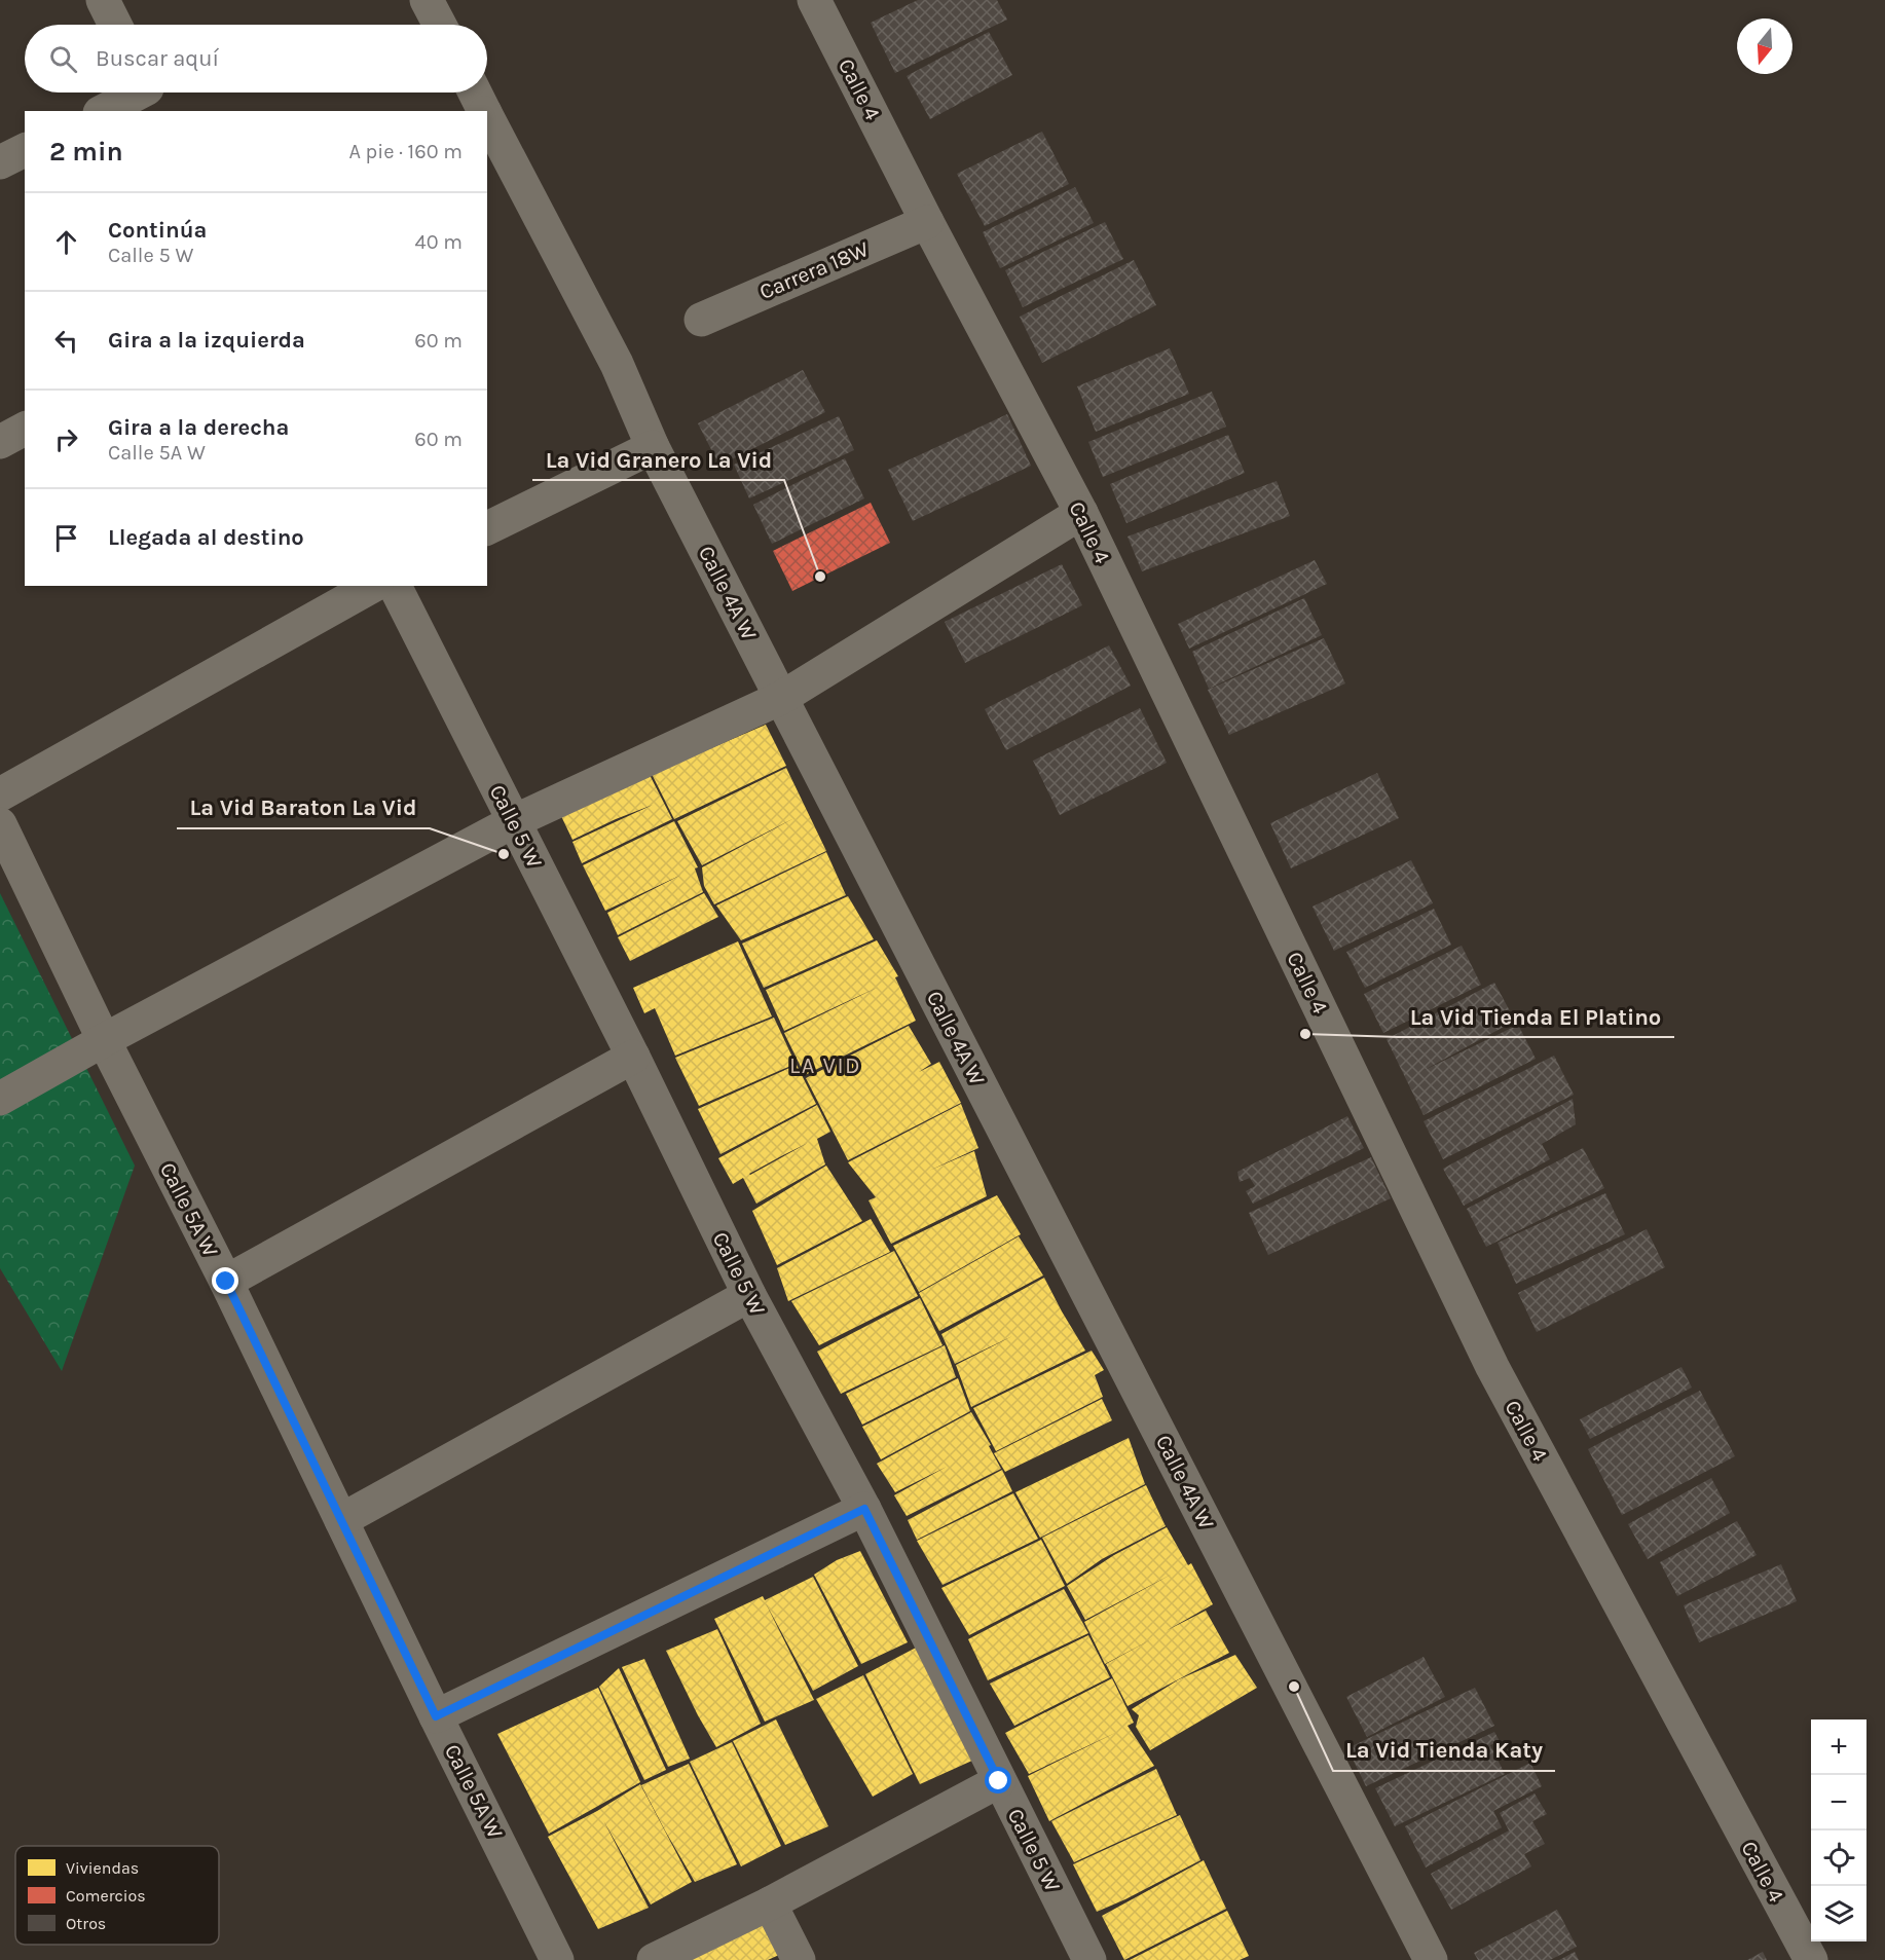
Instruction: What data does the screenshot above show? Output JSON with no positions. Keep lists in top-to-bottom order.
{
  "streets": {
    "street": [
      "Calle 4",
      "Carrera 18W",
      "Calle 4A W",
      "Calle 5 W",
      "Calle 5A W"
    ]
  },
  "crossings": [
    ["Calle 4", "Carrera 18W"]
  ],
  "districts": ["LA VID"],
  "places": [
    "La Vid Granero La Vid",
    "La Vid Baraton La Vid",
    "La Vid Tienda El Platino",
    "La Vid Tienda Katy"
  ],
  "legend": ["Viviendas", "Comercios", "Otros"],
  "north": "bottom",
  "page": {
    "search": "Buscar aquí",
    "heading": ["2 min", "A pie · 160 m"],
    "list": [
      ["Continúa", "Calle 5 W", "40 m"],
      ["Gira a la izquierda", "60 m"],
      ["Gira a la derecha", "Calle 5A W", "60 m"],
      "Llegada al destino"
    ],
    "map_buttons": ["+", "−"]
  }
}
